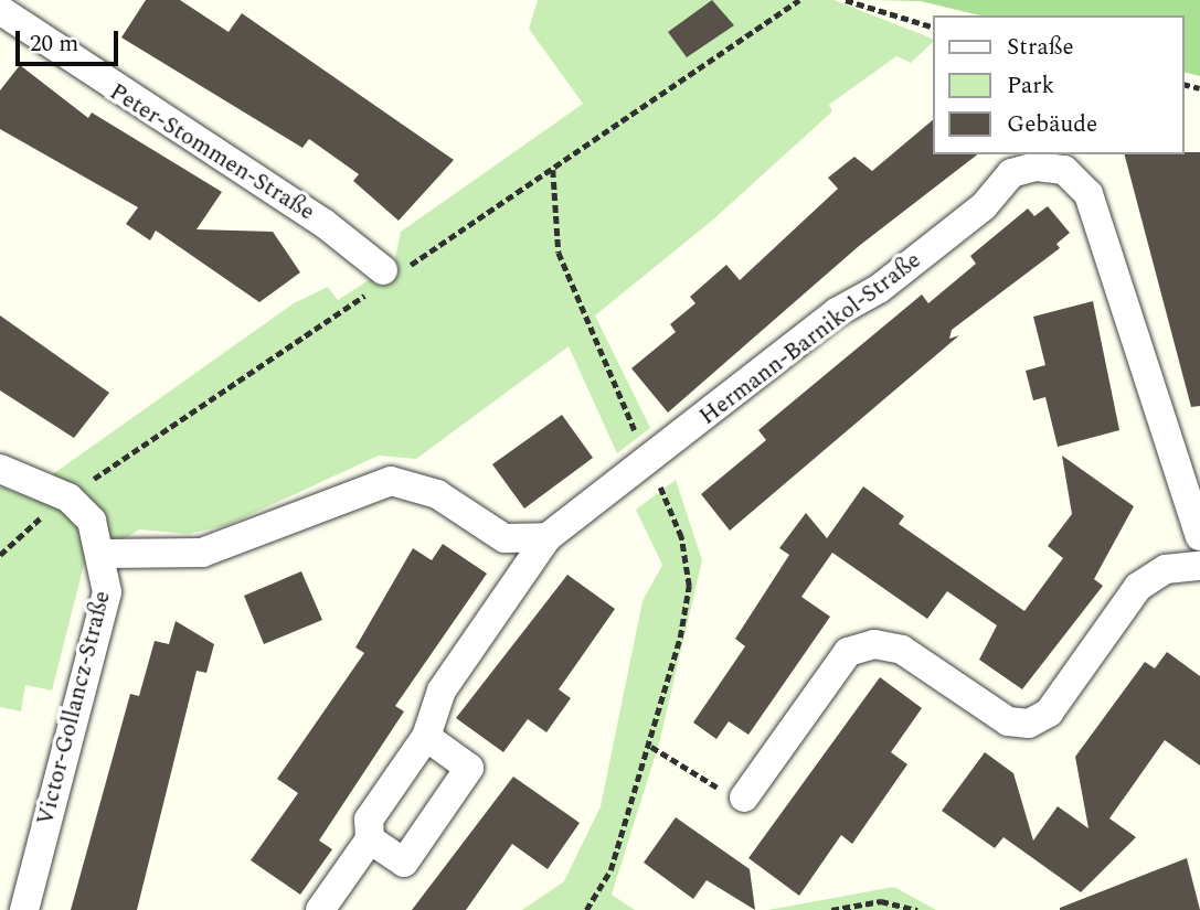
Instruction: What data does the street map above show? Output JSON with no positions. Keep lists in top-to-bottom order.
{
  "streets": {
    "street": ["Peter-Stommen-Straße", "Hermann-Barnikol-Straße", "Victor-Gollancz-Straße"]
  },
  "legend": ["Straße", "Park", "Gebäude"],
  "scale_bar": "20 m"
}
